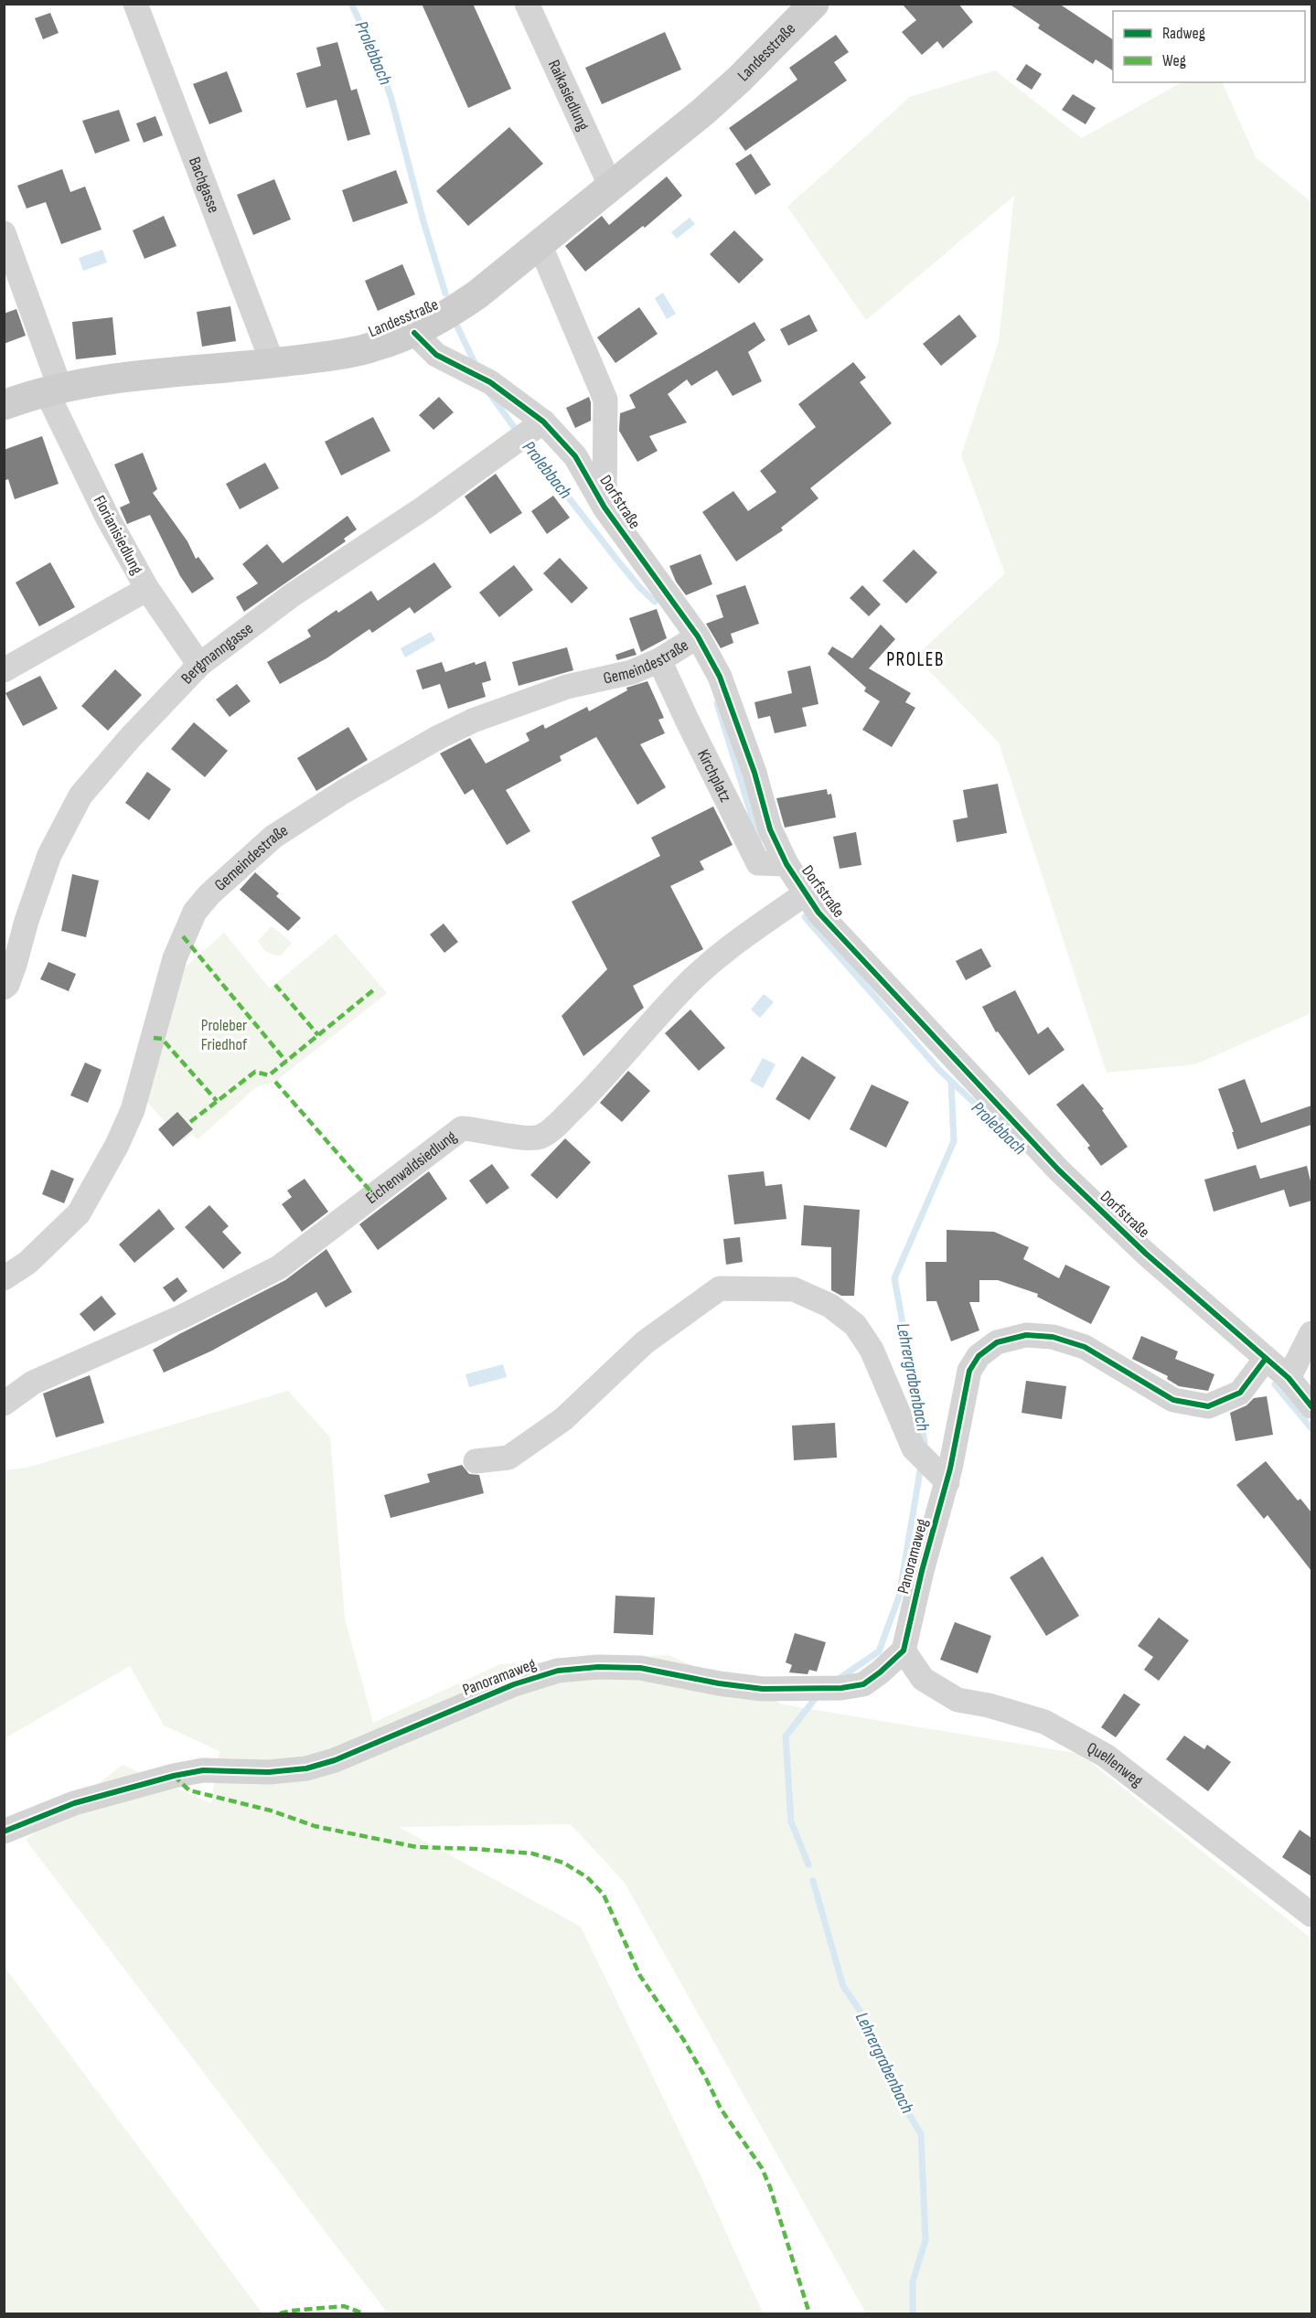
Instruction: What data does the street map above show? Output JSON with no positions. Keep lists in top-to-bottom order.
{
  "streets": {
    "main road": ["Landesstraße"],
    "street": [
      "Raikasiedlung",
      "Bachgasse",
      "Dorfstraße",
      "Florianisiedlung",
      "Bergmanngasse",
      "Gemeindestraße",
      "Kirchplatz",
      "Eichenwaldsiedlung",
      "Panoramaweg",
      "Quellenweg"
    ]
  },
  "crossings": [
    ["Landesstraße", "Raikasiedlung"],
    ["Landesstraße", "Bachgasse"],
    ["Landesstraße", "Dorfstraße"],
    ["Landesstraße", "Florianisiedlung"],
    ["Dorfstraße", "Bergmanngasse"],
    ["Dorfstraße", "Gemeindestraße"],
    ["Dorfstraße", "Kirchplatz"],
    ["Dorfstraße", "Eichenwaldsiedlung"],
    ["Dorfstraße", "Panoramaweg"],
    ["Gemeindestraße", "Kirchplatz"],
    ["Panoramaweg", "Quellenweg"]
  ],
  "districts": ["PROLEB"],
  "water": ["Prolebbach", "Lehrergrabenbach"],
  "parks": ["Proleber Friedhof"],
  "legend": ["Radweg", "Weg"]
}
